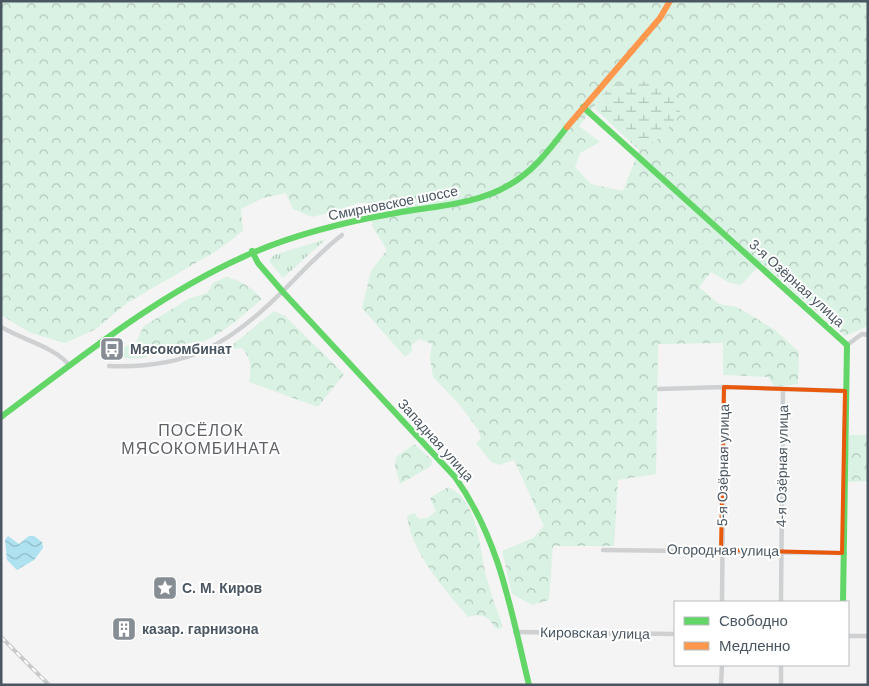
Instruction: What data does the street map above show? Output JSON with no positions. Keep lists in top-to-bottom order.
{
  "streets": {
    "street": [
      "Смирновское шоссе",
      "3-я Озёрная улица",
      "Западная улица",
      "5-я Озёрная улица",
      "4-я Озёрная улица",
      "Огородная улица",
      "Кировская улица"
    ]
  },
  "crossings": [
    ["Смирновское шоссе", "3-я Озёрная улица"],
    ["Смирновское шоссе", "Западная улица"],
    ["3-я Озёрная улица", "Огородная улица"],
    ["Западная улица", "Кировская улица"],
    ["5-я Озёрная улица", "Огородная улица"],
    ["4-я Озёрная улица", "Огородная улица"]
  ],
  "districts": ["ПОСЁЛОК МЯСОКОМБИНАТА"],
  "places": {
    "bus stop": ["Мясокомбинат"],
    "place": ["С. М. Киров"],
    "building": ["казар. гарнизона"]
  },
  "legend": ["Свободно", "Медленно"]
}
